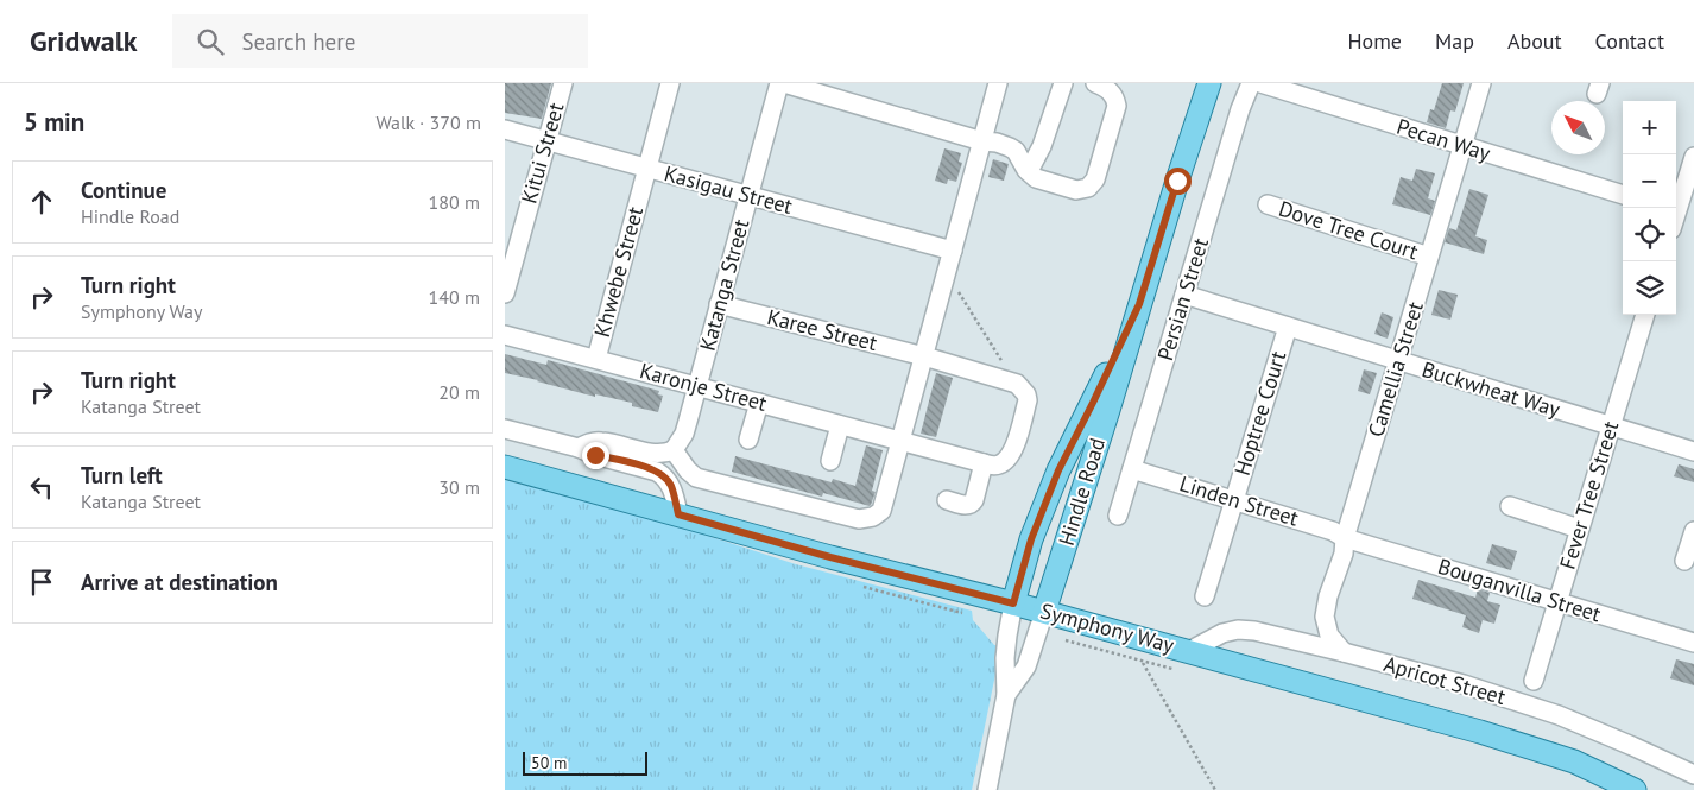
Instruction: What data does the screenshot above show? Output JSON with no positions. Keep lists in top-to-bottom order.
{
  "streets": {
    "main road": ["Hindle Road", "Symphony Way"],
    "street": [
      "Pecan Way",
      "Kitui Street",
      "Kasigau Street",
      "Dove Tree Court",
      "Khwebe Street",
      "Katanga Street",
      "Persian Street",
      "Karee Street",
      "Camellia Street",
      "Karonje Street",
      "Buckwheat Way",
      "Hoptree Court",
      "Fever Tree Street",
      "Linden Street",
      "Bouganvilla Street",
      "Apricot Street"
    ]
  },
  "crossings": [
    ["Pecan Way", "Camellia Street"],
    ["Kitui Street", "Kasigau Street"],
    ["Kasigau Street", "Khwebe Street"],
    ["Kasigau Street", "Katanga Street"],
    ["Dove Tree Court", "Camellia Street"],
    ["Khwebe Street", "Karonje Street"],
    ["Katanga Street", "Karee Street"],
    ["Katanga Street", "Karonje Street"],
    ["Persian Street", "Buckwheat Way"],
    ["Persian Street", "Linden Street"],
    ["Camellia Street", "Buckwheat Way"],
    ["Camellia Street", "Linden Street"],
    ["Camellia Street", "Bouganvilla Street"],
    ["Camellia Street", "Apricot Street"],
    ["Buckwheat Way", "Hoptree Court"],
    ["Buckwheat Way", "Fever Tree Street"],
    ["Hoptree Court", "Linden Street"],
    ["Hindle Road", "Symphony Way"],
    ["Fever Tree Street", "Bouganvilla Street"],
    ["Linden Street", "Bouganvilla Street"],
    ["Symphony Way", "Apricot Street"]
  ],
  "scale_bar": "50 m",
  "north": "top left",
  "page": {
    "header": "Gridwalk",
    "search": "Search here",
    "nav": [
      "Home",
      "Map",
      "About",
      "Contact"
    ],
    "heading": ["5 min", "Walk · 370 m"],
    "map_buttons": ["+", "−"],
    "list": [
      ["Continue", "Hindle Road", "180 m"],
      ["Turn right", "Symphony Way", "140 m"],
      ["Turn right", "Katanga Street", "20 m"],
      ["Turn left", "Katanga Street", "30 m"],
      "Arrive at destination"
    ],
    "scale": "50 m"
  }
}
